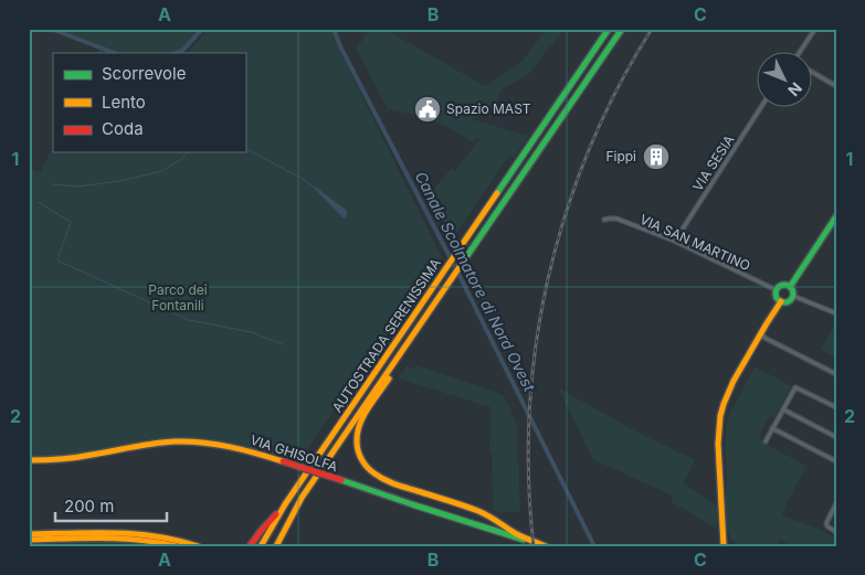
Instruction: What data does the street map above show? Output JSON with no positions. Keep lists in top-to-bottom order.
{
  "streets": {
    "main road": ["AUTOSTRADA SERENISSIMA", "VIA GHISOLFA"],
    "street": ["VIA SESIA", "VIA SAN MARTINO"]
  },
  "crossings": [
    ["VIA SESIA", "VIA SAN MARTINO"]
  ],
  "water": ["Canale Scolmatore di Nord Ovest"],
  "parks": ["Parco dei Fontanili"],
  "places": {
    "public building": ["Spazio MAST"],
    "building": ["Fippi"]
  },
  "legend": ["Scorrevole", "Lento", "Coda"],
  "scale_bar": "200 m",
  "north": "bottom right",
  "grid": {
    "columns": ["A", "B", "C"],
    "rows": ["1", "2"]
  }
}
